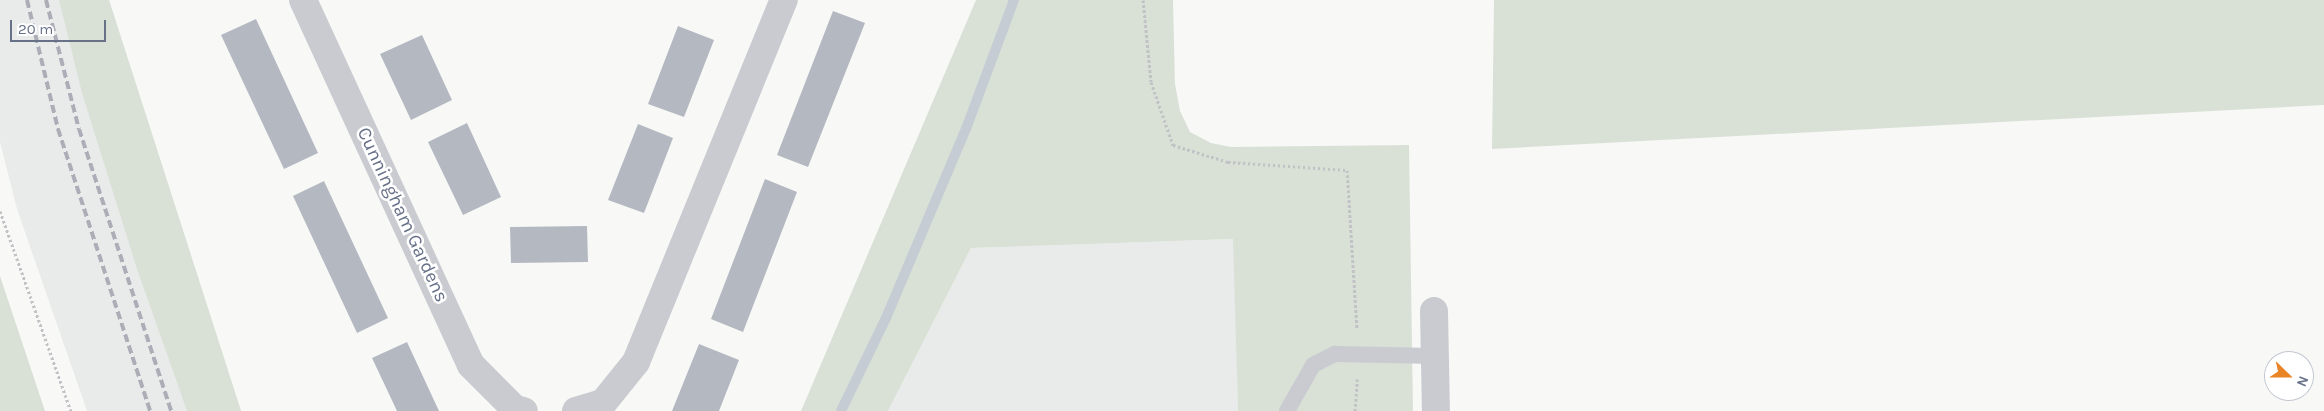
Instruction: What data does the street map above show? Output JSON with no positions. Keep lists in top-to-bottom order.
{
  "streets": {
    "street": ["Cunningham Gardens"]
  },
  "scale_bar": "20 m",
  "north": "right"
}
